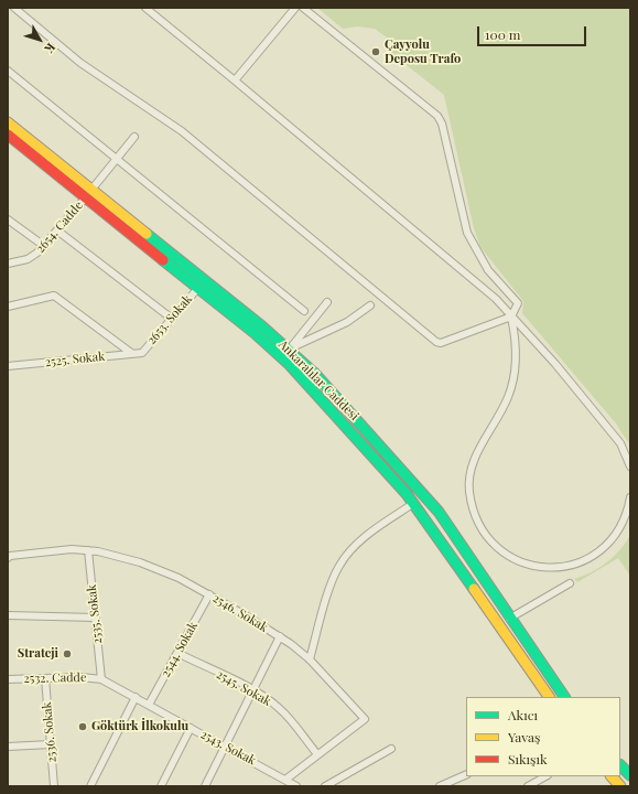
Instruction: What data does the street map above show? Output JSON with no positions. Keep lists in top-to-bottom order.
{
  "streets": {
    "main road": ["Ankaralılar Caddesi"],
    "street": [
      "2654. Cadde",
      "2653. Sokak",
      "2525. Sokak",
      "2546. Sokak",
      "2535. Sokak",
      "2544. Sokak",
      "2532. Cadde",
      "2545. Sokak",
      "2536. Sokak",
      "2543. Sokak"
    ]
  },
  "crossings": [
    ["2654. Cadde", "Ankaralılar Caddesi"],
    ["2653. Sokak", "2525. Sokak"],
    ["2653. Sokak", "Ankaralılar Caddesi"],
    ["2546. Sokak", "2535. Sokak"],
    ["2546. Sokak", "2544. Sokak"],
    ["2546. Sokak", "2545. Sokak"],
    ["2535. Sokak", "2532. Cadde"],
    ["2535. Sokak", "2543. Sokak"],
    ["2544. Sokak", "2545. Sokak"],
    ["2544. Sokak", "2543. Sokak"],
    ["2532. Cadde", "2536. Sokak"],
    ["2532. Cadde", "2543. Sokak"]
  ],
  "places": ["Çayyolu Deposu Trafo", "Strateji", "Göktürk İlkokulu"],
  "legend": ["Akıcı", "Yavaş", "Sıkışık"],
  "scale_bar": "100 m",
  "north": "bottom right"
}
